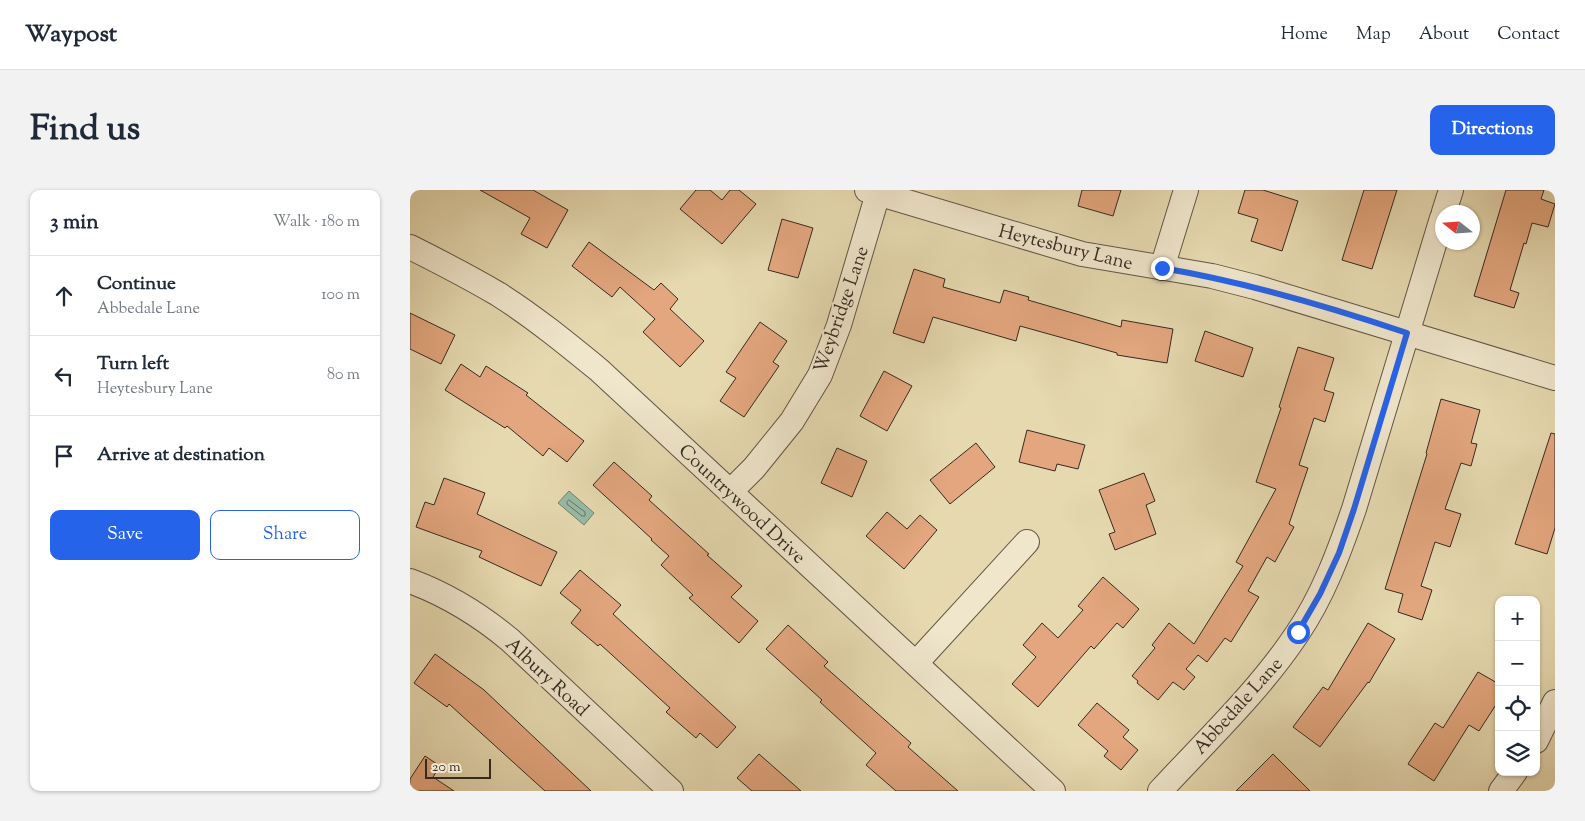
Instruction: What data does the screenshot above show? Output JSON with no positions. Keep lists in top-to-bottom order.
{
  "streets": {
    "street": [
      "Heytesbury Lane",
      "Weybridge Lane",
      "Countrywood Drive",
      "Albury Road",
      "Abbedale Lane"
    ]
  },
  "crossings": [
    ["Heytesbury Lane", "Weybridge Lane"],
    ["Heytesbury Lane", "Abbedale Lane"],
    ["Weybridge Lane", "Countrywood Drive"]
  ],
  "scale_bar": "20 m",
  "north": "left",
  "page": {
    "header": "Waypost",
    "nav": [
      "Home",
      "Map",
      "About",
      "Contact"
    ],
    "title": "Find us",
    "buttons": [
      "Directions",
      ["Save", "Share"]
    ],
    "heading": ["3 min", "Walk · 180 m"],
    "list": [
      ["Continue", "Abbedale Lane", "100 m"],
      ["Turn left", "Heytesbury Lane", "80 m"],
      "Arrive at destination"
    ],
    "map_buttons": ["+", "−"],
    "scale": "20 m"
  }
}
